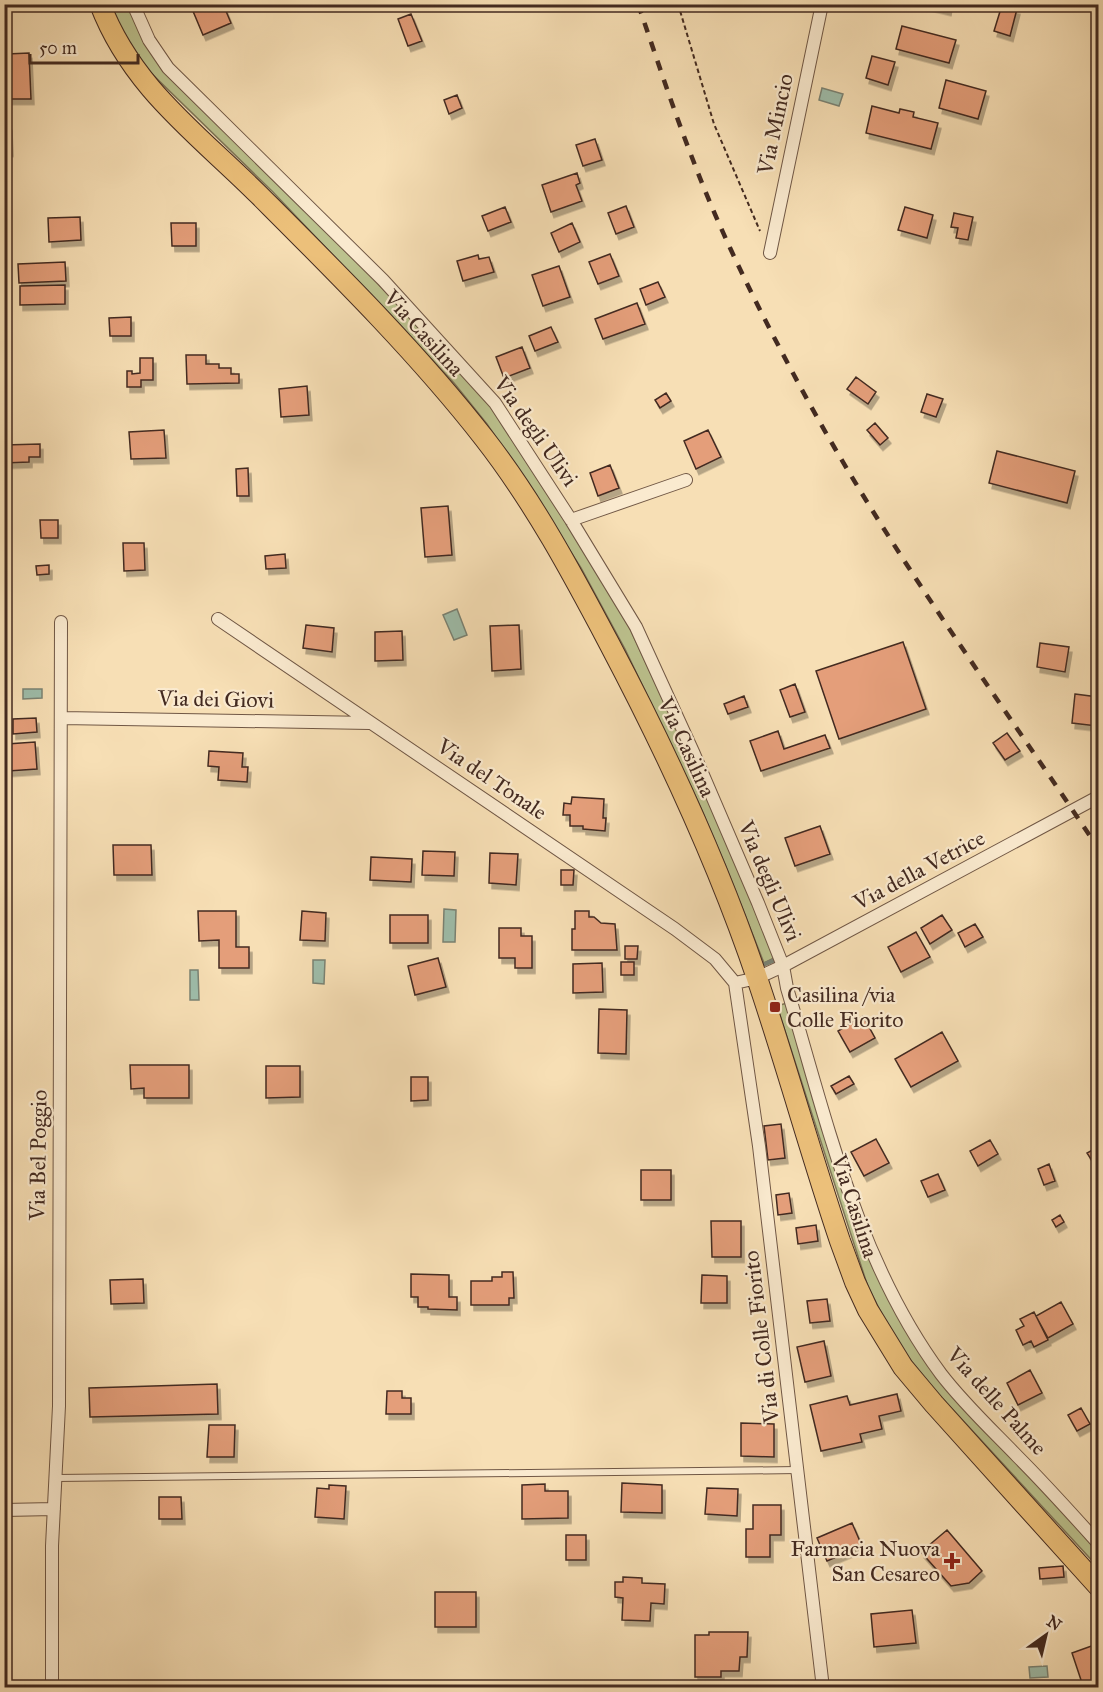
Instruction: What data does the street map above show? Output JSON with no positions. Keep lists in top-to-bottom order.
{
  "streets": {
    "main road": ["Via Casilina"],
    "street": [
      "Via Mincio",
      "Via degli Ulivi",
      "Via dei Giovi",
      "Via del Tonale",
      "Via della Vetrice",
      "Via Bel Poggio",
      "Via di Colle Fiorito",
      "Via delle Palme"
    ]
  },
  "crossings": [
    ["Via Casilina", "Via della Vetrice"],
    ["Via degli Ulivi", "Via della Vetrice"],
    ["Via degli Ulivi", "Via delle Palme"],
    ["Via dei Giovi", "Via del Tonale"],
    ["Via dei Giovi", "Via Bel Poggio"],
    ["Via del Tonale", "Via della Vetrice"],
    ["Via del Tonale", "Via di Colle Fiorito"],
    ["Via della Vetrice", "Via di Colle Fiorito"],
    ["Via della Vetrice", "Via delle Palme"]
  ],
  "places": {
    "transit": ["Casilina /via Colle Fiorito"],
    "health": ["Farmacia Nuova San Cesareo"]
  },
  "scale_bar": "50 m",
  "north": "top right"
}
